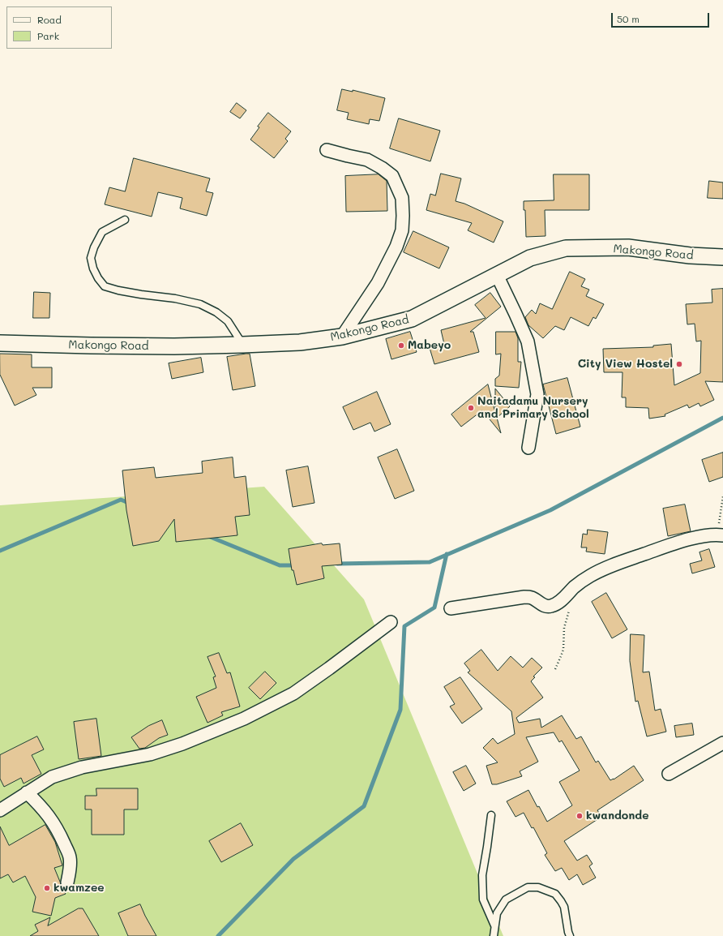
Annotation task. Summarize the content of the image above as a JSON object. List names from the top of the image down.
{
  "streets": {
    "street": ["Makongo Road"]
  },
  "places": [
    "Mabeyo",
    "City View Hostel",
    "Naitadamu Nursery and Primary School",
    "kwandonde",
    "kwamzee"
  ],
  "legend": ["Road", "Park"],
  "scale_bar": "50 m"
}
